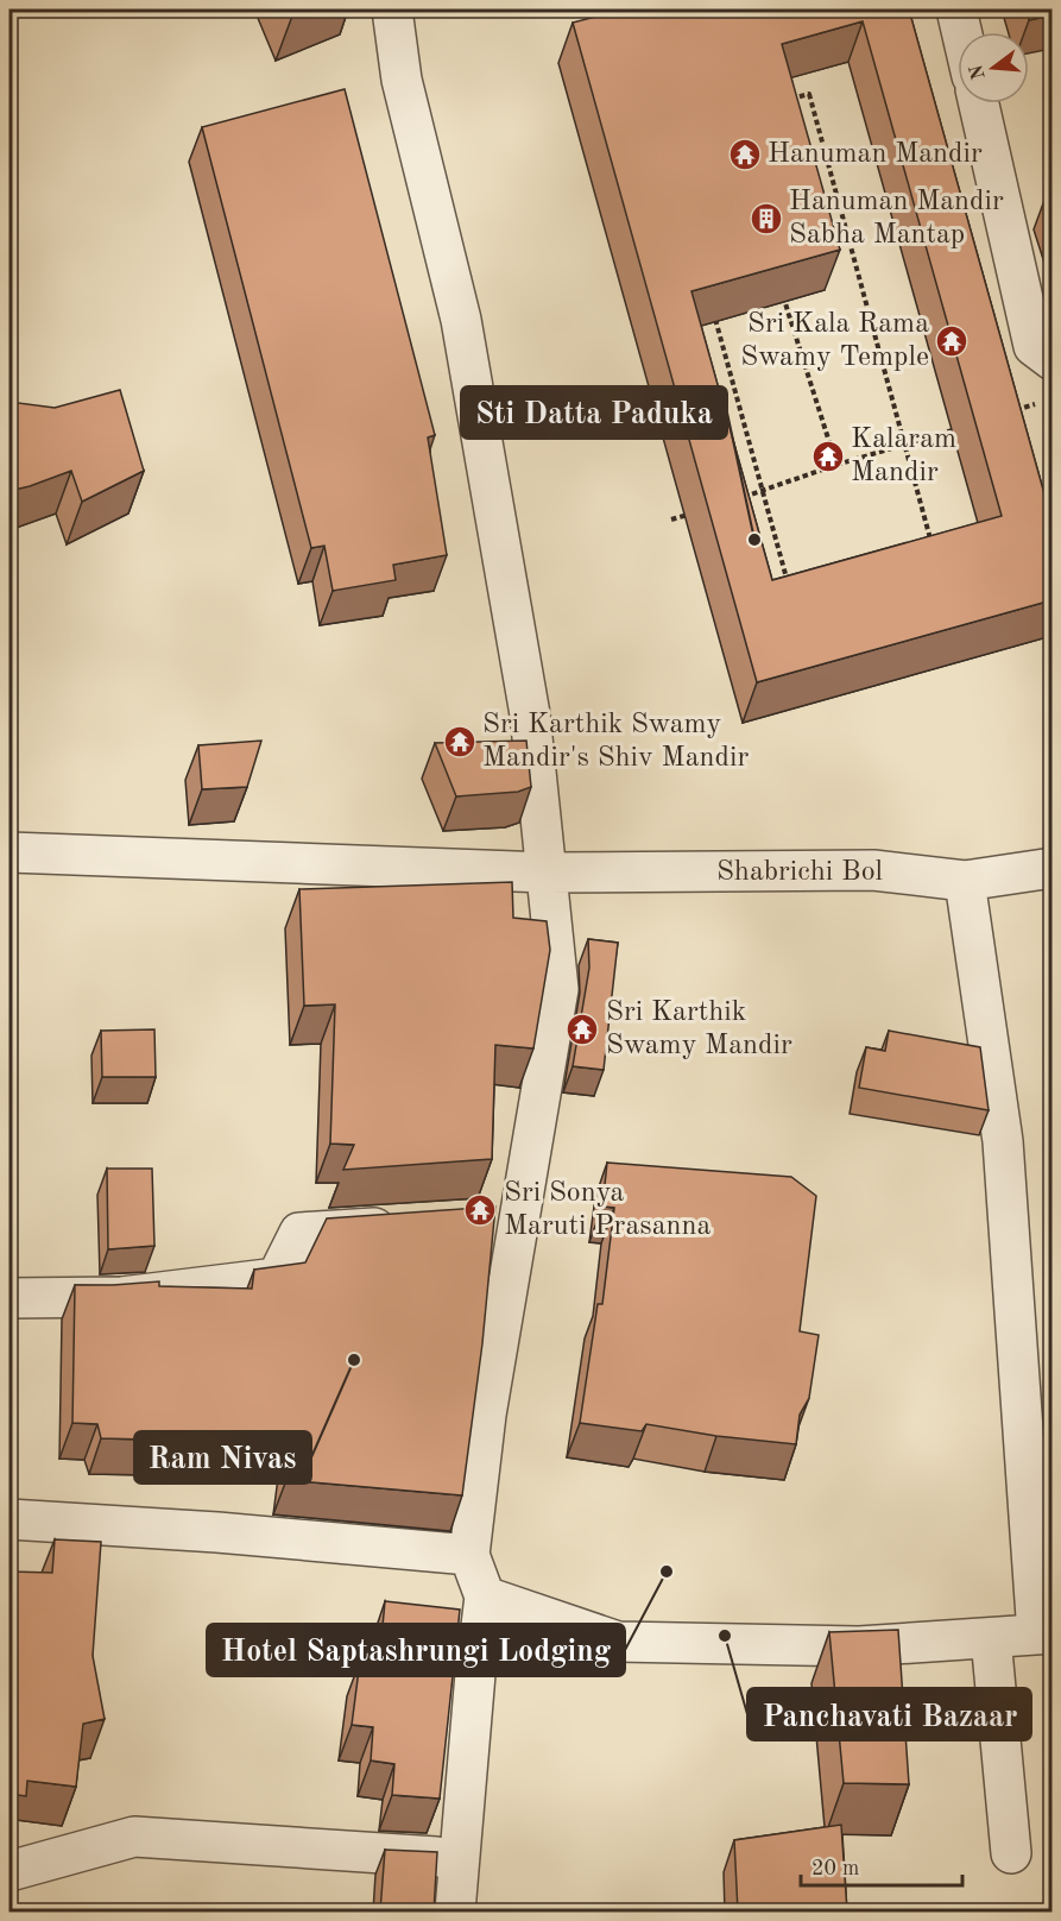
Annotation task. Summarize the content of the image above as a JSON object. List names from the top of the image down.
{
  "streets": {
    "street": ["Shabrichi Bol"]
  },
  "places": {
    "temple": [
      "Hanuman Mandir",
      "Sri Kala Rama Swamy Temple",
      "Kalaram Mandir",
      "Sri Karthik Swamy Mandir's Shiv Mandir",
      "Sri Karthik Swamy Mandir",
      "Sri Sonya Maruti Prasanna"
    ],
    "building": ["Hanuman Mandir Sabha Mantap"],
    "other": [
      "Sti Datta Paduka",
      "Ram Nivas",
      "Hotel Saptashrungi Lodging",
      "Panchavati Bazaar"
    ]
  },
  "scale_bar": "20 m",
  "north": "left"
}
